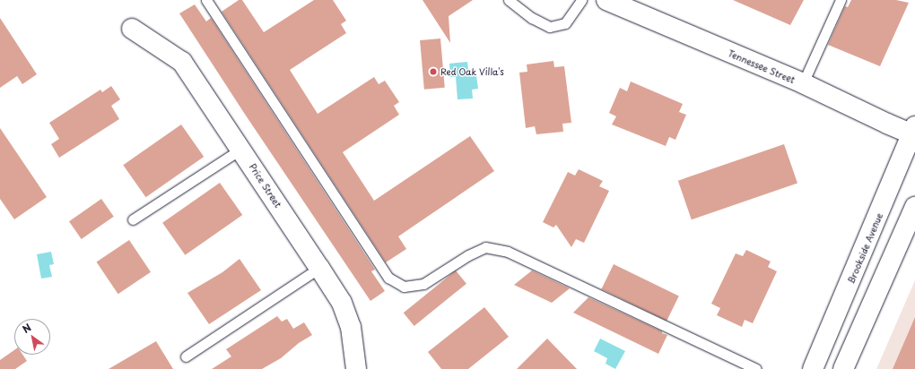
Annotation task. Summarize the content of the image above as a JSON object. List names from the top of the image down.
{
  "streets": {
    "street": ["Tennessee Street", "Price Street", "Brookside Avenue"]
  },
  "crossings": [
    ["Tennessee Street", "Brookside Avenue"]
  ],
  "places": ["Red Oak Villa's"],
  "north": "top left"
}
